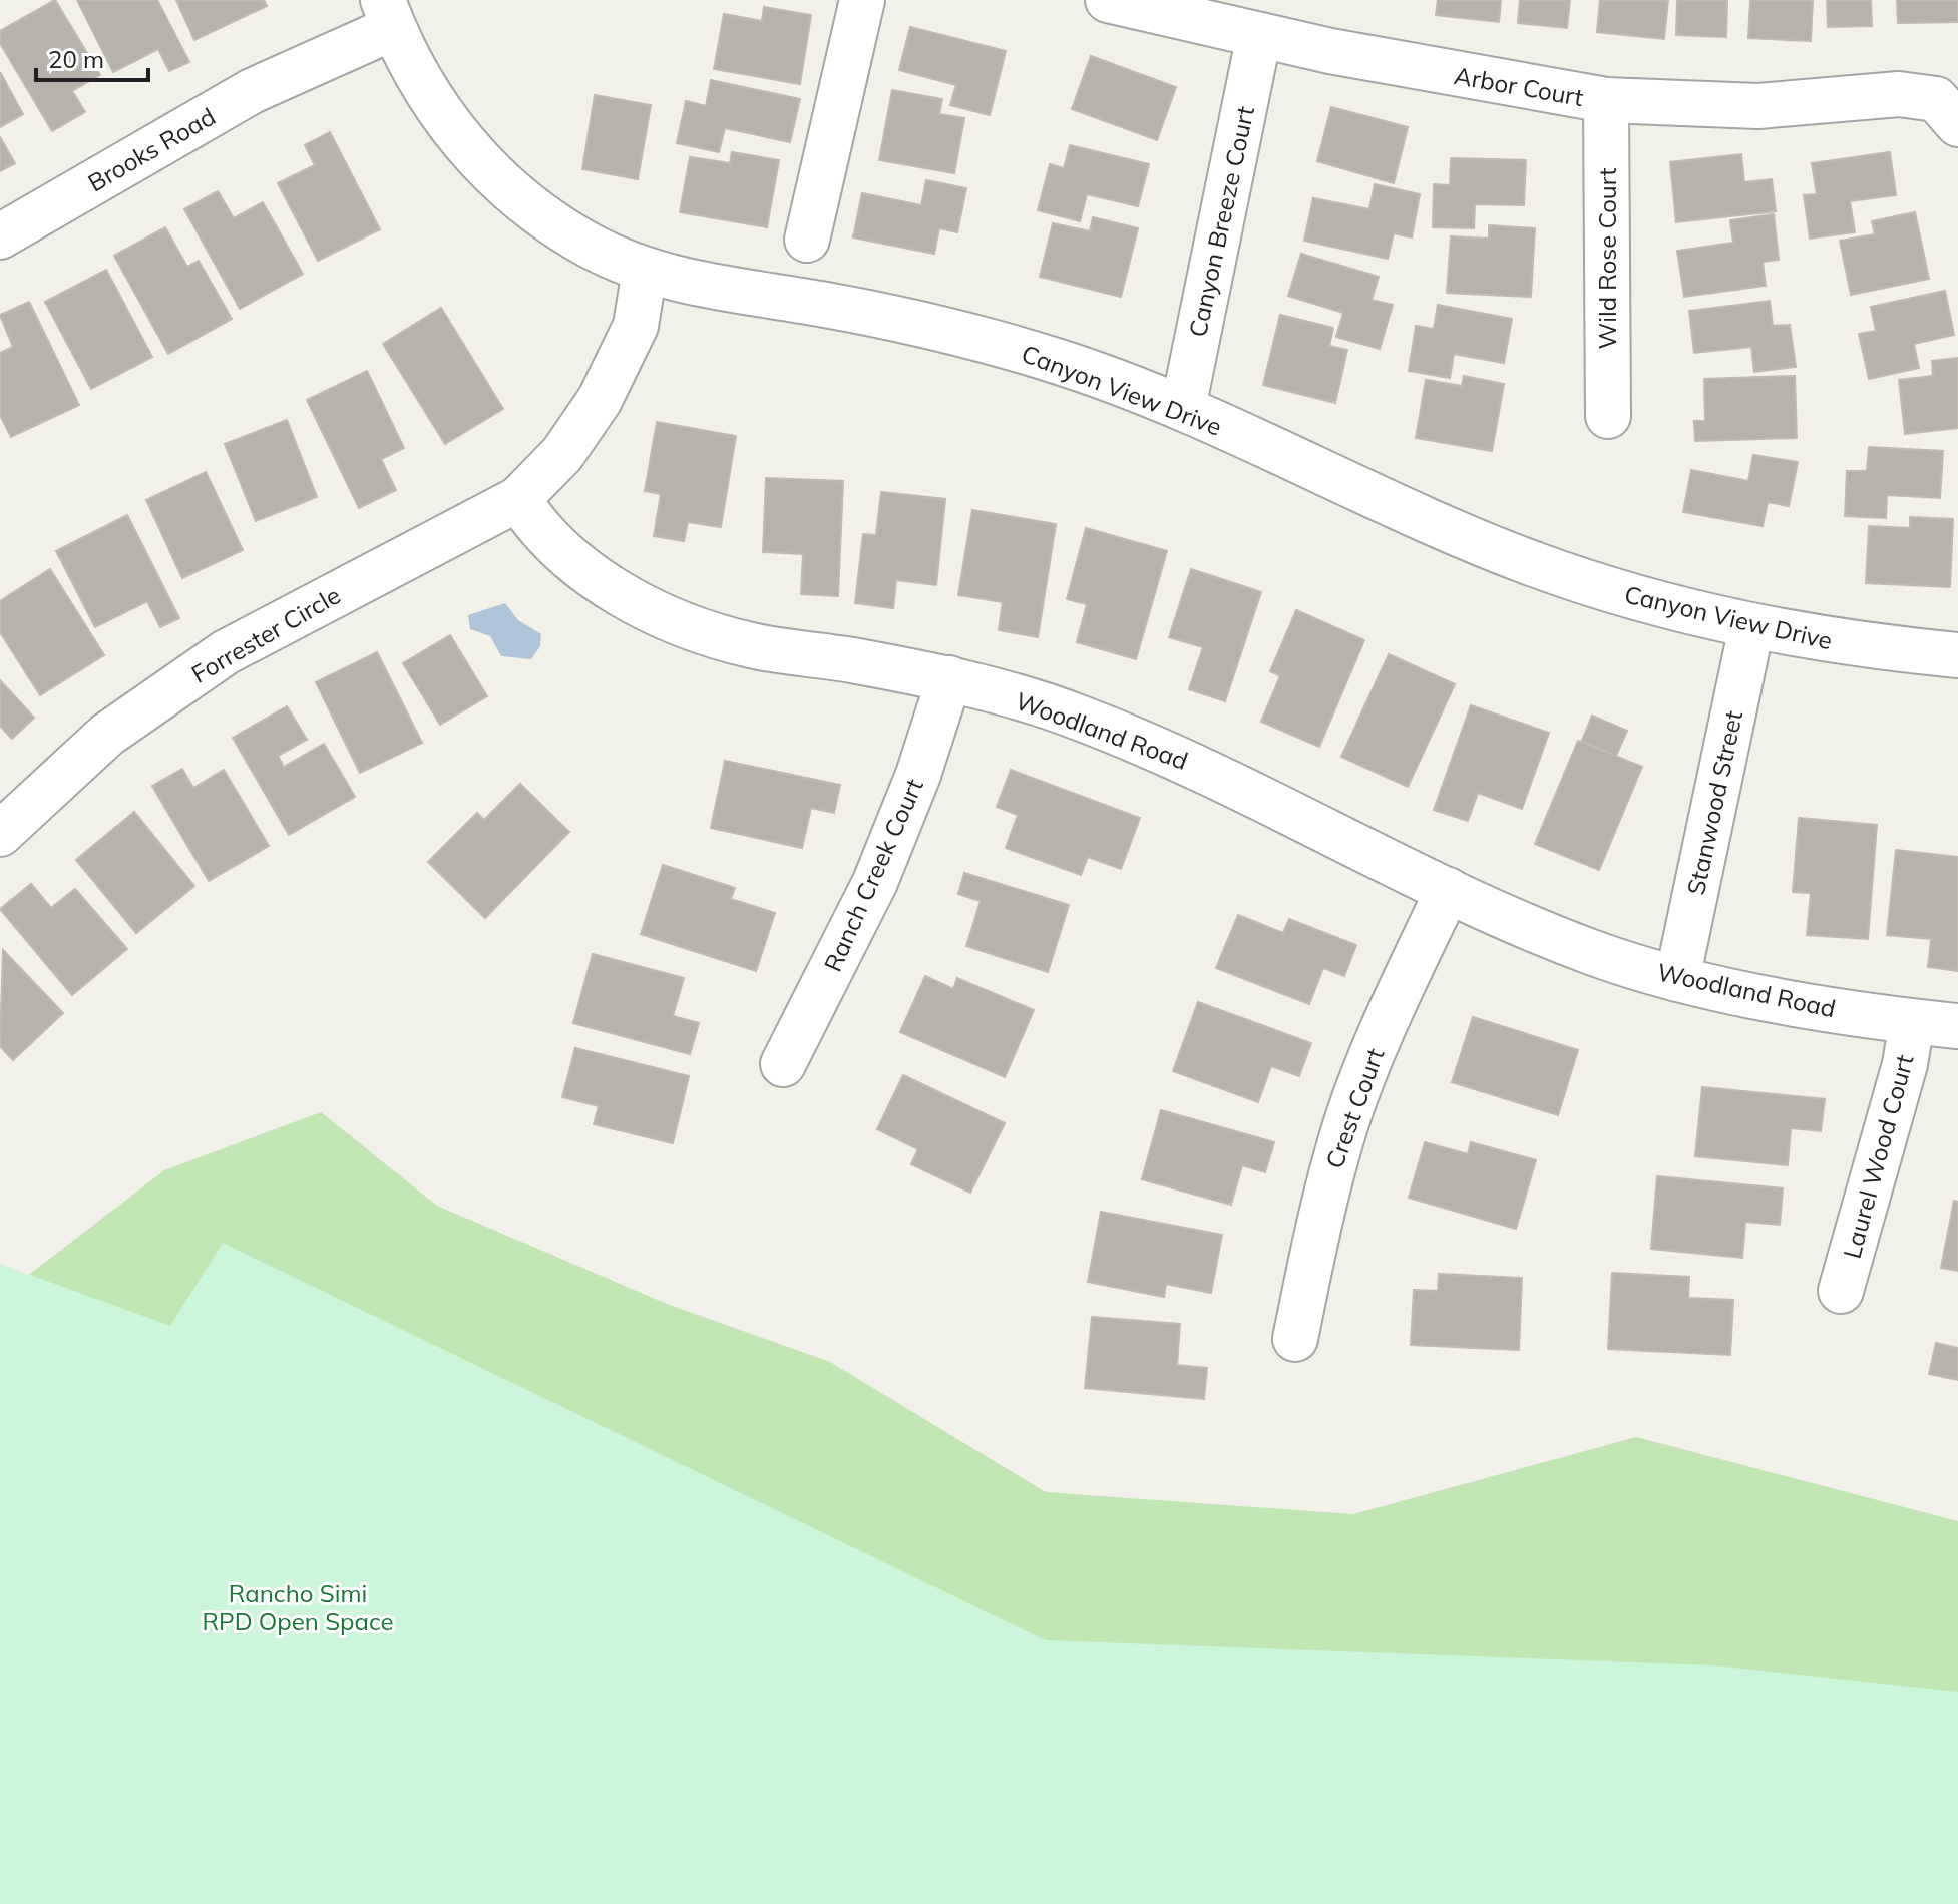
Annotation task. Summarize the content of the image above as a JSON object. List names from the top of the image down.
{
  "streets": {
    "street": [
      "Arbor Court",
      "Brooks Road",
      "Canyon Breeze Court",
      "Wild Rose Court",
      "Canyon View Drive",
      "Forrester Circle",
      "Woodland Road",
      "Stanwood Street",
      "Ranch Creek Court",
      "Crest Court",
      "Laurel Wood Court"
    ]
  },
  "crossings": [
    ["Arbor Court", "Canyon Breeze Court"],
    ["Arbor Court", "Wild Rose Court"],
    ["Brooks Road", "Canyon View Drive"],
    ["Canyon Breeze Court", "Canyon View Drive"],
    ["Canyon View Drive", "Stanwood Street"],
    ["Forrester Circle", "Woodland Road"],
    ["Woodland Road", "Stanwood Street"],
    ["Woodland Road", "Ranch Creek Court"],
    ["Woodland Road", "Crest Court"],
    ["Woodland Road", "Laurel Wood Court"]
  ],
  "parks": ["Rancho Simi RPD Open Space"],
  "scale_bar": "20 m"
}
